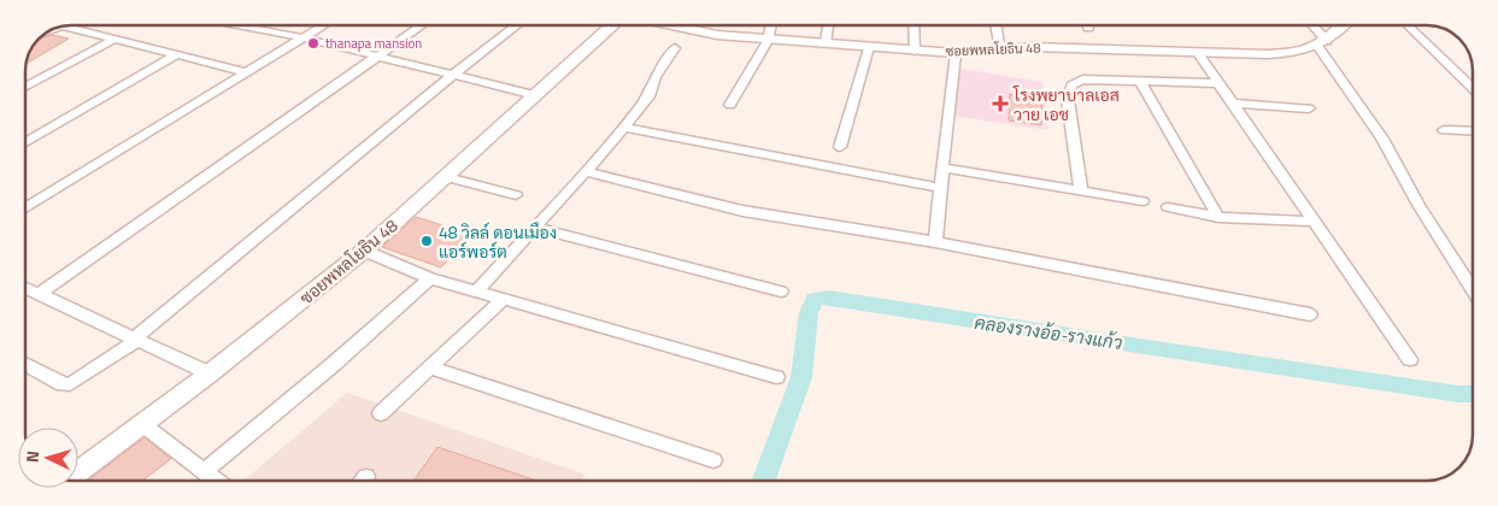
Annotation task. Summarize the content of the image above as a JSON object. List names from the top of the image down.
{
  "streets": {
    "street": ["ซอยพหลโยธิน 48"]
  },
  "water": ["คลองรางอ้อ-รางแก้ว"],
  "places": {
    "other": ["thanapa mansion", "48 วิลล์ ดอนเมือง แอร์พอร์ต"],
    "health": ["โรงพยาบาลเอส วาย เอช"]
  },
  "north": "left"
}
